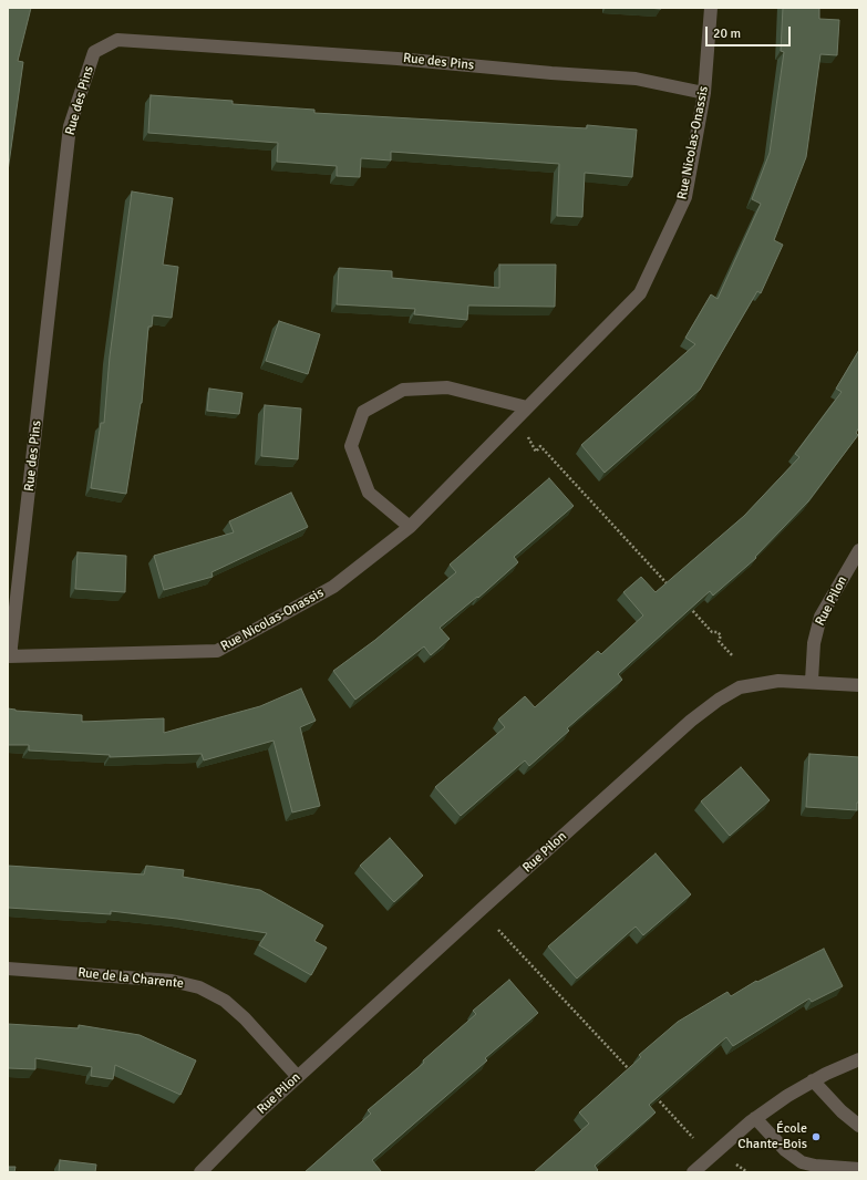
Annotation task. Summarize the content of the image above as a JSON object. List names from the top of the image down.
{
  "streets": {
    "street": [
      "Rue des Pins",
      "Rue Nicolas-Onassis",
      "Rue Pilon",
      "Rue de la Charente"
    ]
  },
  "crossings": [
    ["Rue des Pins", "Rue Nicolas-Onassis"],
    ["Rue Pilon", "Rue de la Charente"]
  ],
  "places": ["École Chante-Bois"],
  "scale_bar": "20 m"
}
